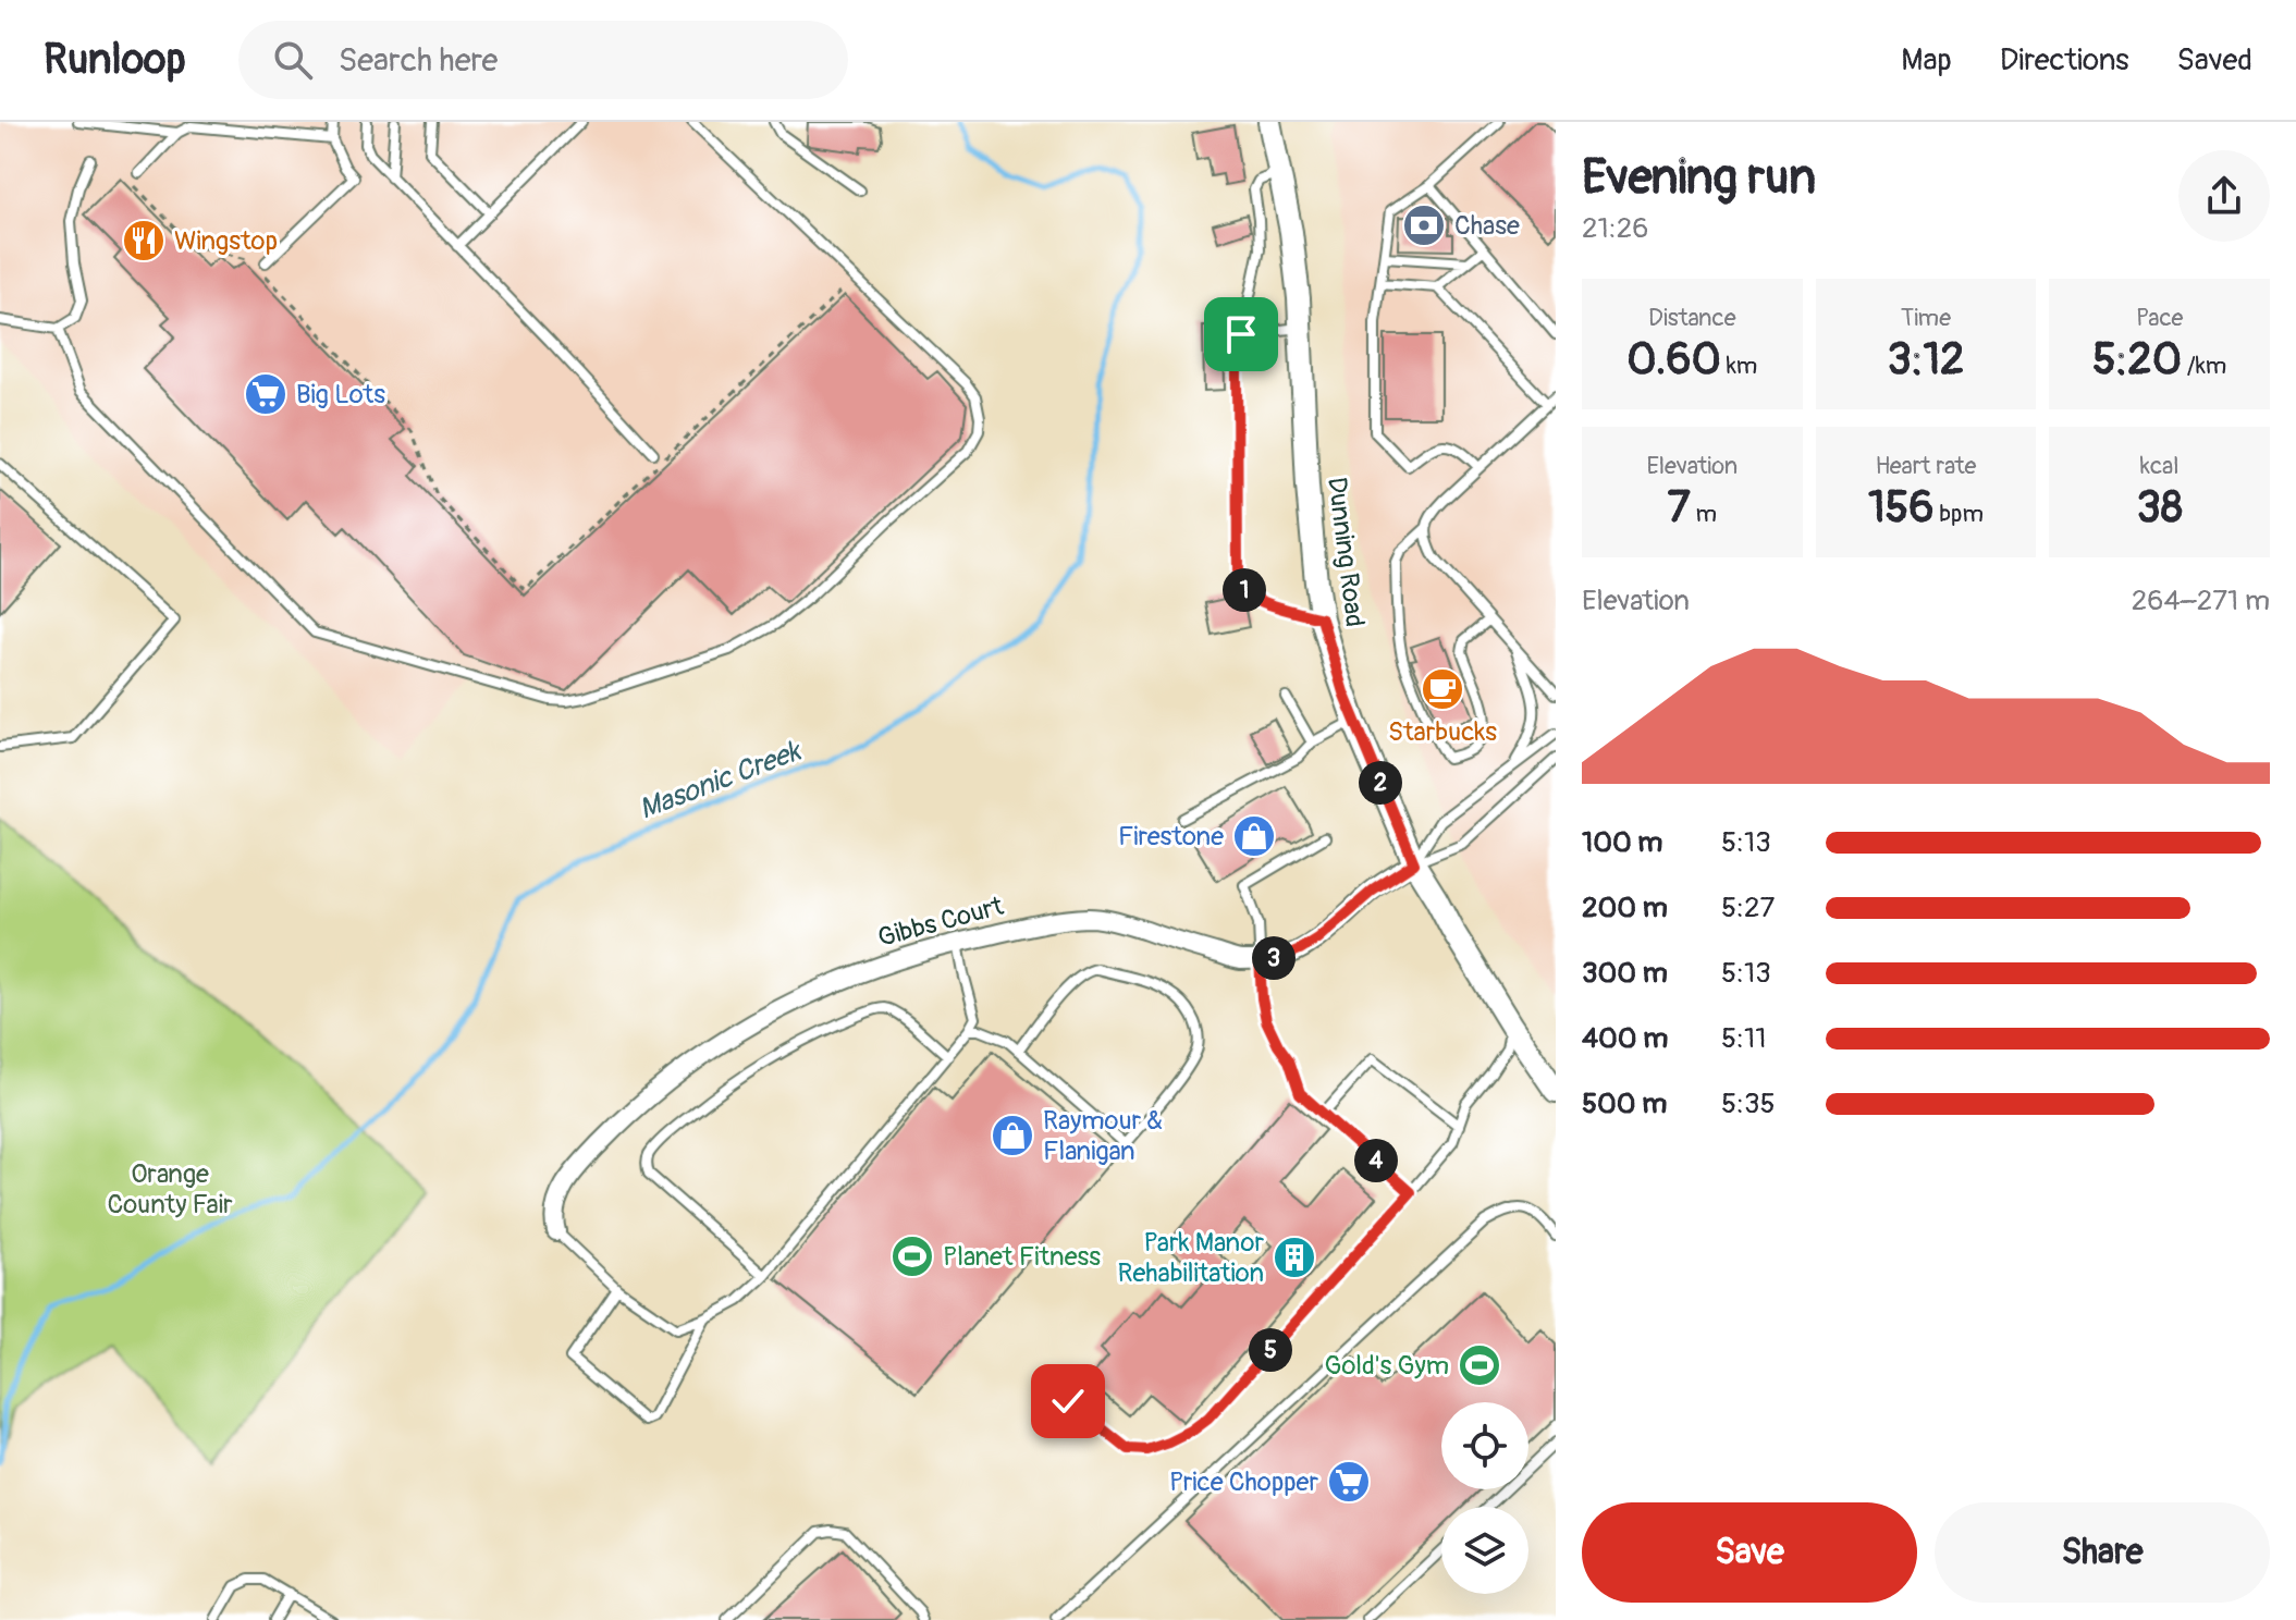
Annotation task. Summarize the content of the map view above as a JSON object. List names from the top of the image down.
{
  "streets": {
    "street": ["Dunning Road", "Gibbs Court"]
  },
  "crossings": [
    ["Dunning Road", "Gibbs Court"]
  ],
  "water": ["Masonic Creek"],
  "parks": ["Orange County Fair"],
  "places": {
    "bank": ["Chase"],
    "restaurant": ["Wingstop"],
    "supermarket": ["Big Lots", "Price Chopper"],
    "cafe": ["Starbucks"],
    "shop": ["Firestone", "Raymour & Flanigan"],
    "sports": ["Planet Fitness", "Gold's Gym"],
    "building": ["Park Manor Rehabilitation"]
  },
  "page": {
    "header": "Runloop",
    "search": "Search here",
    "nav": ["Map", "Directions", "Saved"],
    "heading": ["Evening run", "21:26"],
    "stats": [
      ["Distance", "0.60 km"],
      ["Time", "3:12"],
      ["Pace", "5:20 /km"],
      ["Elevation", "7 m"],
      ["Heart rate", "156 bpm"],
      ["kcal", "38"]
    ],
    "chart": ["Elevation", "264–271 m"],
    "pins": [
      "1",
      "2",
      "3",
      "4",
      "5"
    ],
    "list": [
      {
        "name": "100 m",
        "note": "5:13"
      },
      {
        "name": "200 m",
        "note": "5:27"
      },
      {
        "name": "300 m",
        "note": "5:13"
      },
      {
        "name": "400 m",
        "note": "5:11"
      },
      {
        "name": "500 m",
        "note": "5:35"
      }
    ],
    "buttons": ["Save", "Share"]
  }
}
